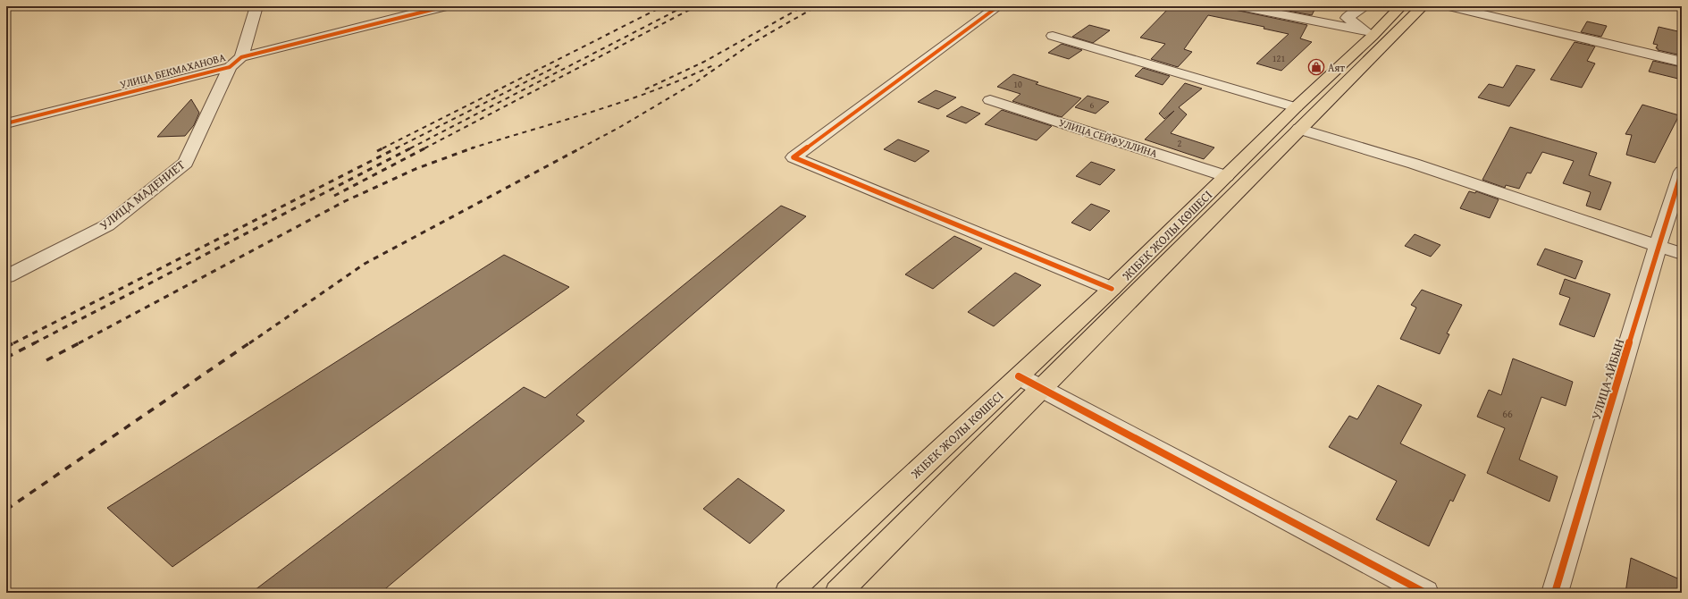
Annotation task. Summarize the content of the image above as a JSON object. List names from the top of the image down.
{
  "streets": {
    "main road": ["ЖІБЕК ЖОЛЫ КӨШЕСІ"],
    "street": [
      "УЛИЦА БЕКМАХАНОВА",
      "УЛИЦА СЕЙФУЛЛИНА",
      "УЛИЦА МАДЕНИЕТ",
      "УЛИЦА АЙБЫН"
    ]
  },
  "crossings": [
    ["УЛИЦА БЕКМАХАНОВА", "УЛИЦА МАДЕНИЕТ"],
    ["УЛИЦА СЕЙФУЛЛИНА", "ЖІБЕК ЖОЛЫ КӨШЕСІ"]
  ],
  "places": {
    "shop": ["Аят"]
  },
  "house_numbers": [
    "121",
    "10",
    "6",
    "2",
    "66"
  ]
}
